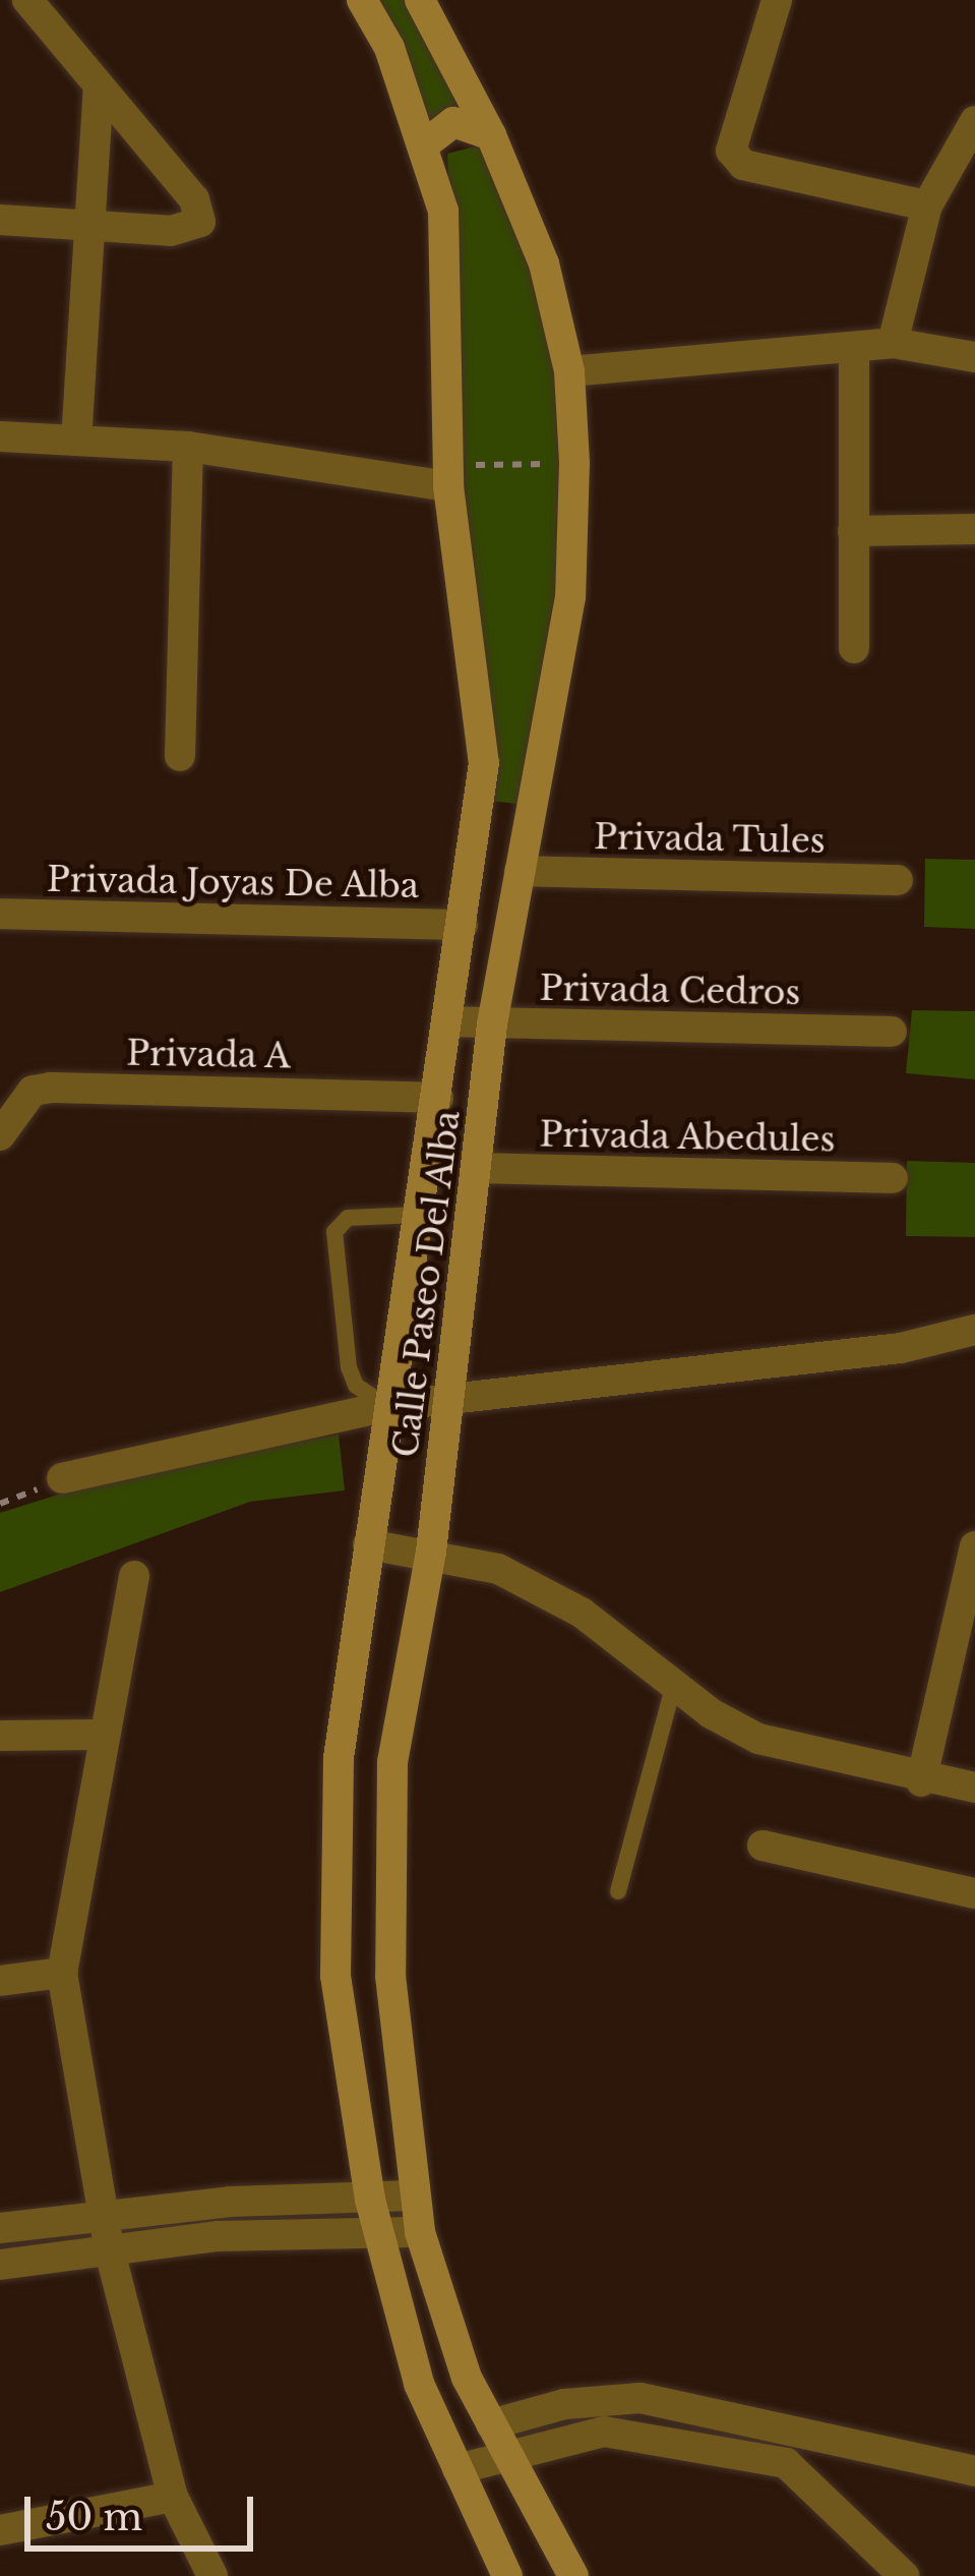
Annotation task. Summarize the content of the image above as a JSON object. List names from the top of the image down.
{
  "streets": {
    "street": [
      "Privada Tules",
      "Privada Joyas De Alba",
      "Privada Cedros",
      "Privada A",
      "Privada Abedules",
      "Calle Paseo Del Alba"
    ]
  },
  "crossings": [
    ["Privada Tules", "Calle Paseo Del Alba"],
    ["Privada Joyas De Alba", "Calle Paseo Del Alba"],
    ["Privada Cedros", "Calle Paseo Del Alba"],
    ["Privada A", "Calle Paseo Del Alba"],
    ["Privada Abedules", "Calle Paseo Del Alba"]
  ],
  "scale_bar": "50 m"
}
